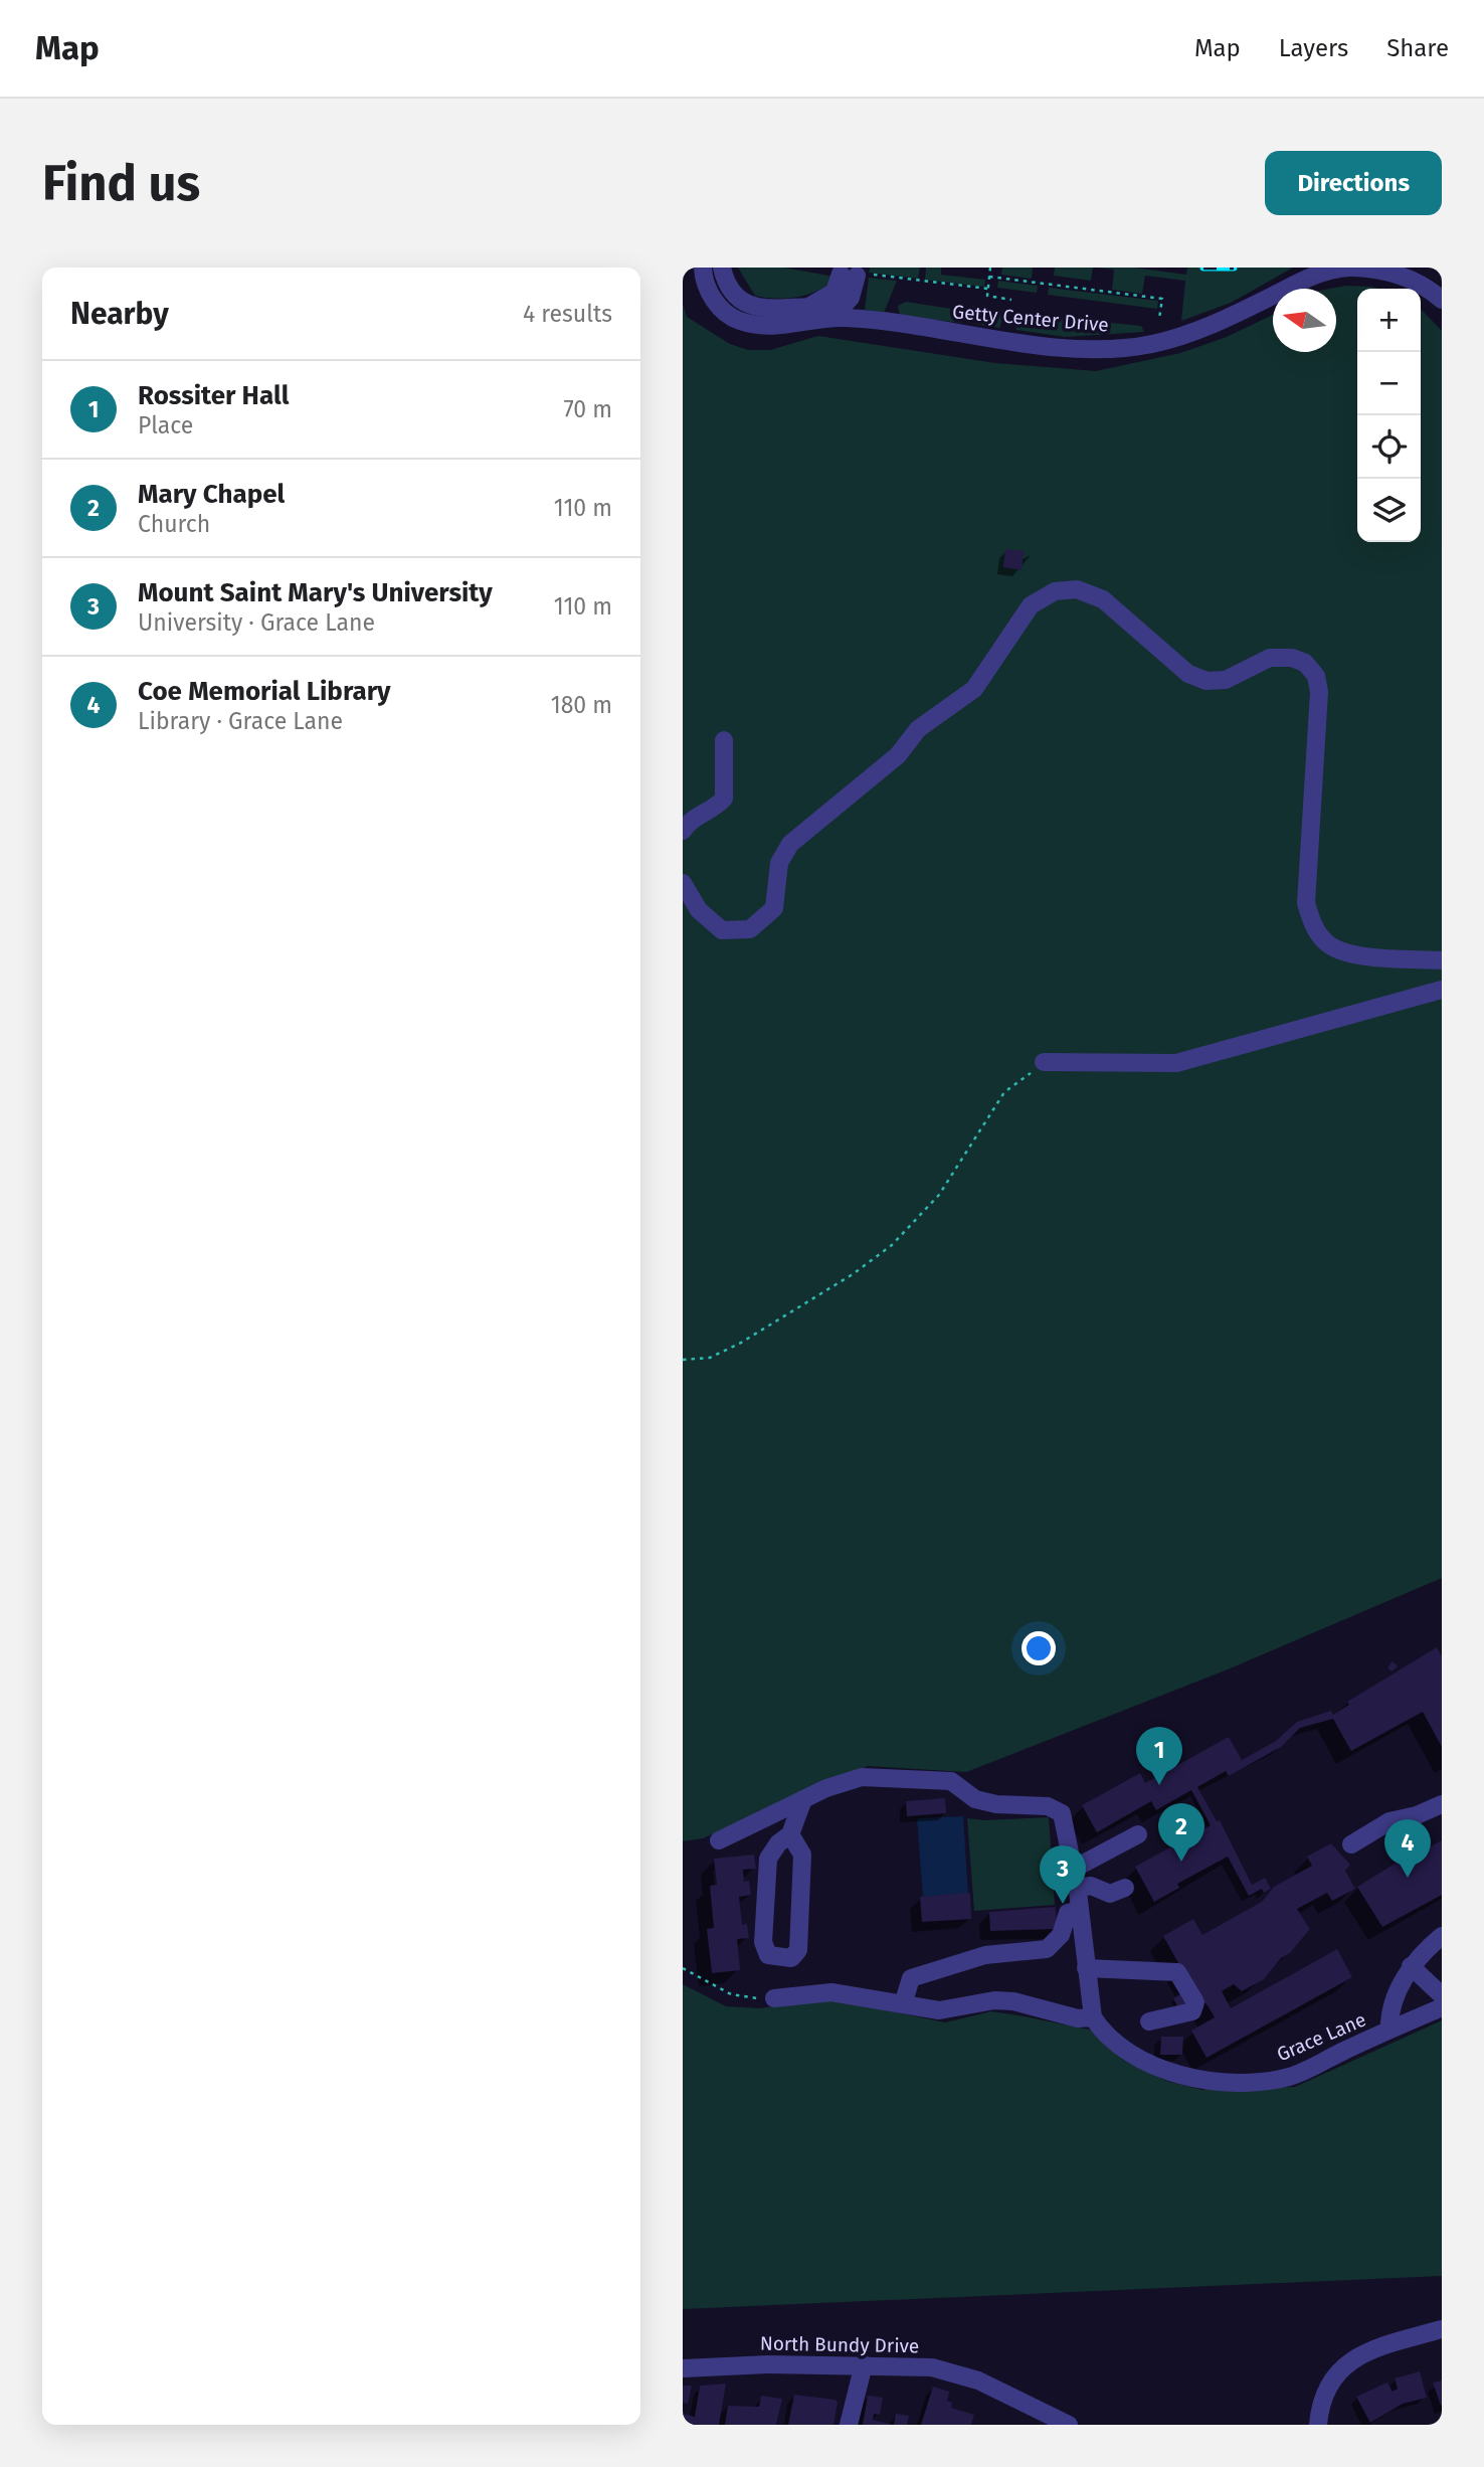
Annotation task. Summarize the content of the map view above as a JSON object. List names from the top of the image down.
{
  "streets": {
    "street": ["Getty Center Drive", "Grace Lane", "North Bundy Drive"]
  },
  "north": "left",
  "page": {
    "header": "Map",
    "nav": ["Map", "Layers", "Share"],
    "buttons": "Directions",
    "title": "Find us",
    "heading": ["Nearby", "4 results"],
    "map_buttons": ["+", "−"],
    "list": [
      {
        "mark": "1",
        "name": "Rossiter Hall",
        "note": "Place",
        "value": "70 m"
      },
      {
        "mark": "2",
        "name": "Mary Chapel",
        "note": "Church",
        "value": "110 m"
      },
      {
        "mark": "3",
        "name": "Mount Saint Mary's University",
        "note": "University · Grace Lane",
        "value": "110 m"
      },
      {
        "mark": "4",
        "name": "Coe Memorial Library",
        "note": "Library · Grace Lane",
        "value": "180 m"
      }
    ],
    "pins": [
      "1",
      "2",
      "4",
      "3"
    ]
  }
}
